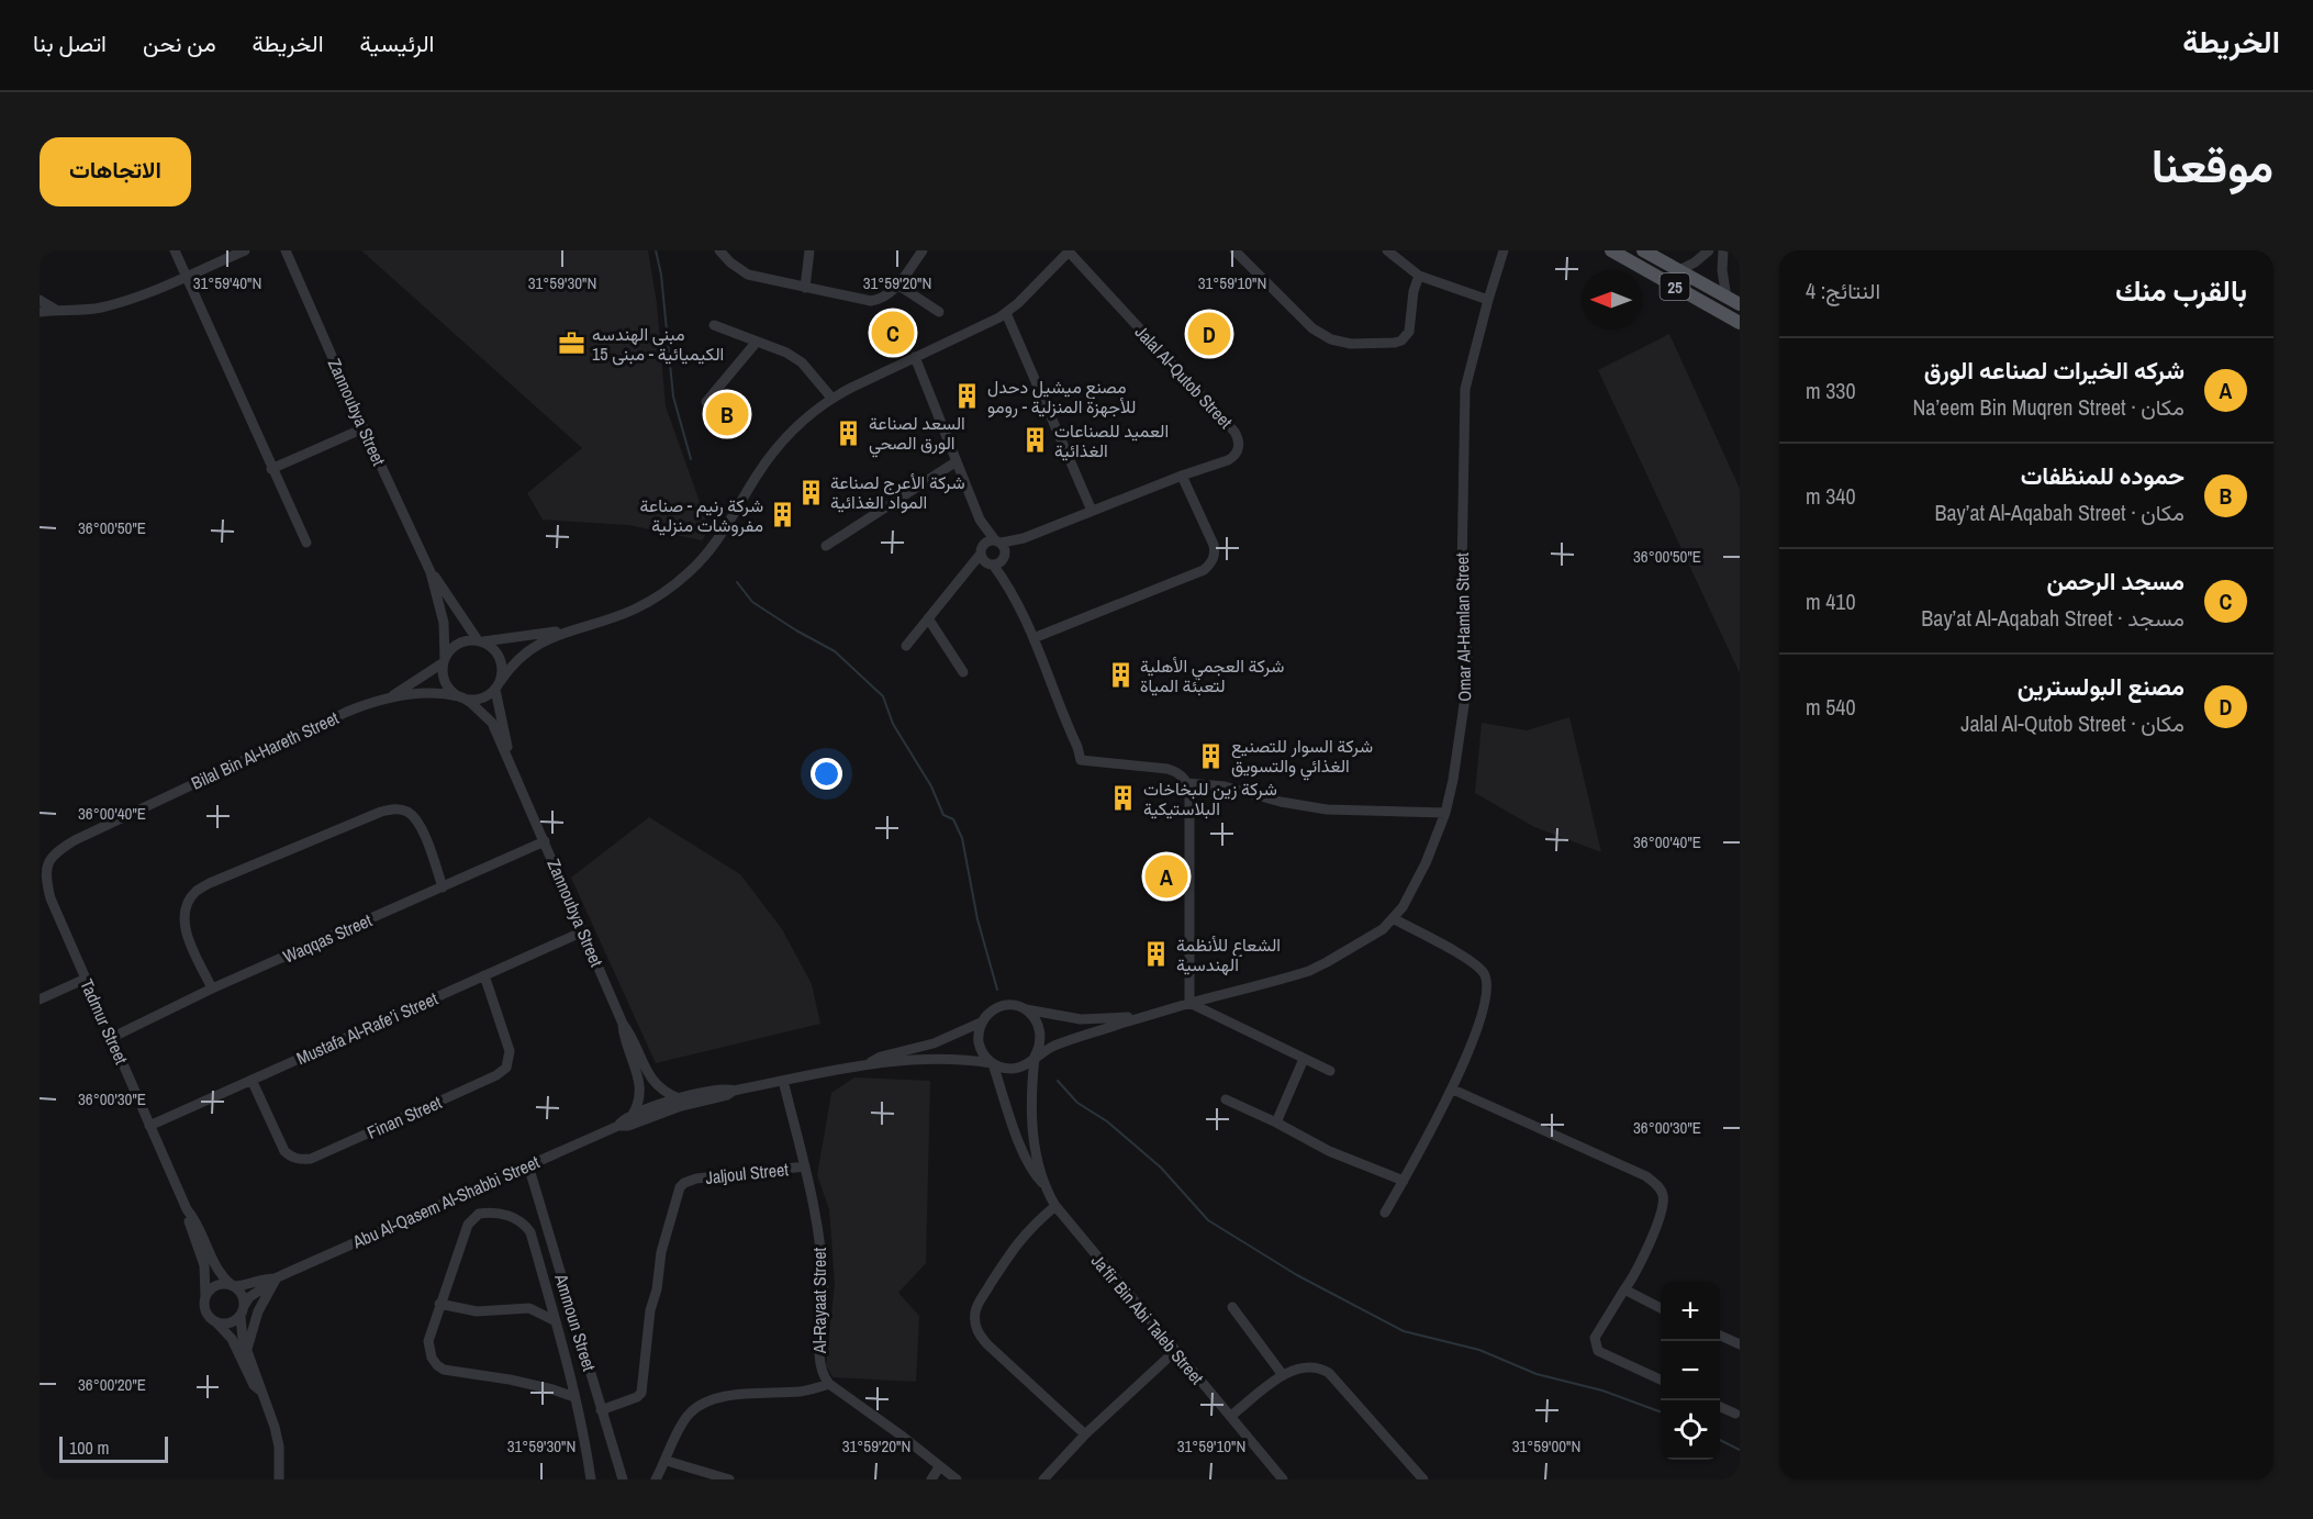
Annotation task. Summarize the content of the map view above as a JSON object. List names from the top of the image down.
{
  "streets": {
    "main road": ["25"],
    "street": [
      "Jalal Al-Qutob Street",
      "Zannoubya Street",
      "Omar Al-Hamlan Street",
      "Bilal Bin Al-Hareth Street",
      "Waqqas Street",
      "Tadmur Street",
      "Mustafa Al-Rafe’i Street",
      "Finan Street",
      "Jaljoul Street",
      "Abu Al-Qasem Al-Shabbi Street",
      "Al-Rayaat Street",
      "Ja’fir Bin Abi Taleb Street",
      "Ammoun Street"
    ]
  },
  "crossings": [
    ["Zannoubya Street", "Bilal Bin Al-Hareth Street"],
    ["Zannoubya Street", "Waqqas Street"],
    ["Zannoubya Street", "Mustafa Al-Rafe’i Street"],
    ["Zannoubya Street", "Abu Al-Qasem Al-Shabbi Street"],
    ["Omar Al-Hamlan Street", "Abu Al-Qasem Al-Shabbi Street"],
    ["Omar Al-Hamlan Street", "Ja’fir Bin Abi Taleb Street"],
    ["Bilal Bin Al-Hareth Street", "Tadmur Street"],
    ["Waqqas Street", "Tadmur Street"],
    ["Tadmur Street", "Mustafa Al-Rafe’i Street"],
    ["Tadmur Street", "Abu Al-Qasem Al-Shabbi Street"],
    ["Mustafa Al-Rafe’i Street", "Finan Street"],
    ["Jaljoul Street", "Al-Rayaat Street"],
    ["Jaljoul Street", "Ammoun Street"],
    ["Abu Al-Qasem Al-Shabbi Street", "Al-Rayaat Street"],
    ["Abu Al-Qasem Al-Shabbi Street", "Ja’fir Bin Abi Taleb Street"],
    ["Abu Al-Qasem Al-Shabbi Street", "Ammoun Street"]
  ],
  "places": {
    "office": ["مبنى الهندسه الكيميائية - مبنى 15"],
    "building": [
      "مصنع ميشيل دحدل للأجهزة المنزلية - رومو",
      "السعد لصناعة الورق الصحي",
      "العميد للصناعات الغذائية",
      "شركة الأعرج لصناعة المواد الغذائية",
      "شركة رنيم - صناعة مفروشات منزلية",
      "شركة العجمي الأهلية لتعبئة المياة",
      "شركة السوار للتصنيع الغذائي والتسويق",
      "شركة زين للبخاخات البلاستيكية",
      "الشعاع للأنظمة الهندسية"
    ]
  },
  "scale_bar": "100 m",
  "north": "left",
  "page": {
    "header": "الخريطة",
    "nav": [
      "الرئيسية",
      "الخريطة",
      "من نحن",
      "اتصل بنا"
    ],
    "title": "موقعنا",
    "buttons": "الاتجاهات",
    "heading": ["بالقرب منك", "النتائج: 4"],
    "pins": [
      "C",
      "D",
      "B",
      "A"
    ],
    "list": [
      {
        "mark": "A",
        "name": "شركه الخيرات لصناعه الورق",
        "note": "مكان · Na’eem Bin Muqren Street",
        "value": "330 m"
      },
      {
        "mark": "B",
        "name": "حموده للمنظفات",
        "note": "مكان · Bay’at Al-Aqabah Street",
        "value": "340 m"
      },
      {
        "mark": "C",
        "name": "مسجد الرحمن",
        "note": "مسجد · Bay’at Al-Aqabah Street",
        "value": "410 m"
      },
      {
        "mark": "D",
        "name": "مصنع البولسترين",
        "note": "مكان · Jalal Al-Qutob Street",
        "value": "540 m"
      }
    ],
    "map_buttons": ["+", "−"],
    "scale": "100 m"
  },
  "coordinates": [
    "31°59'40\"N",
    "31°59'30\"N",
    "31°59'20\"N",
    "31°59'10\"N",
    "36°00'50\"E",
    "36°00'40\"E",
    "36°00'30\"E",
    "36°00'20\"E",
    "31°59'00\"N"
  ]
}
